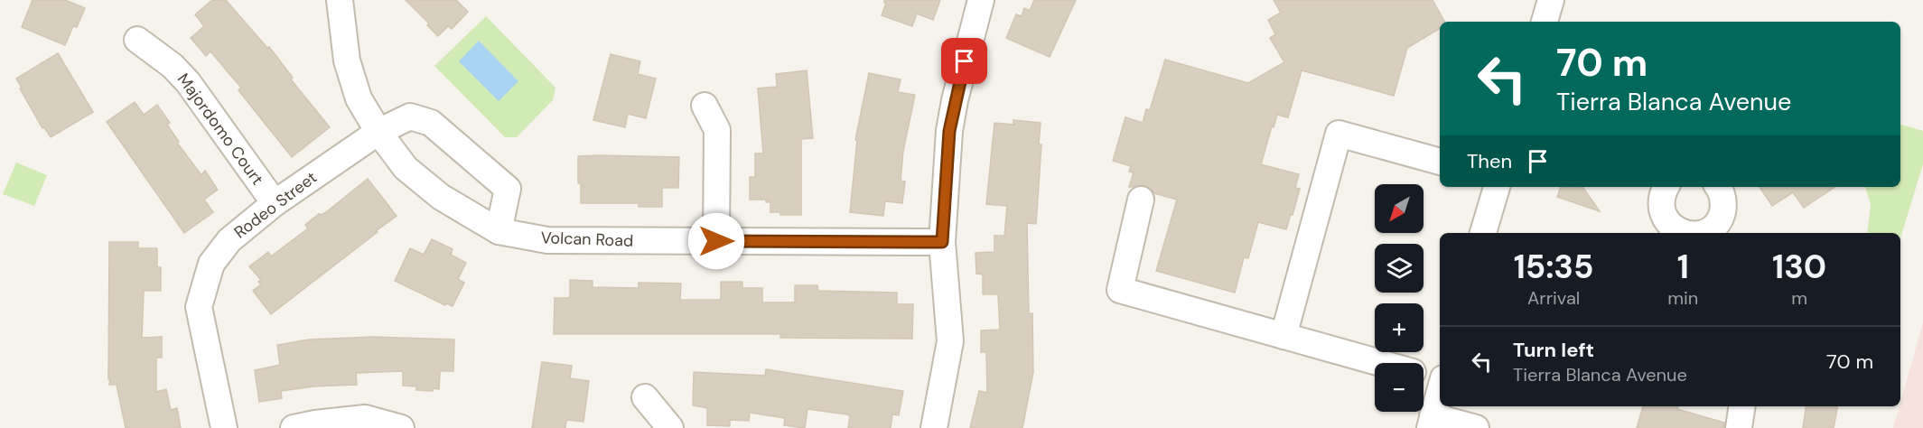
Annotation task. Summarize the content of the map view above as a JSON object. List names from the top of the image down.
{
  "streets": {
    "street": ["Majordomo Court", "Rodeo Street", "Volcan Road"]
  },
  "crossings": [
    ["Majordomo Court", "Rodeo Street"],
    ["Rodeo Street", "Volcan Road"]
  ],
  "north": "bottom left",
  "page": {
    "turn": ["70 m", "Tierra Blanca Avenue"],
    "then": "Then",
    "map_buttons": ["+", "−"],
    "eta": [
      "15:35",
      "Arrival",
      "1",
      "min",
      "130",
      "m"
    ],
    "list": [
      {
        "name": "Turn left",
        "note": "Tierra Blanca Avenue",
        "value": "70 m"
      }
    ]
  }
}
